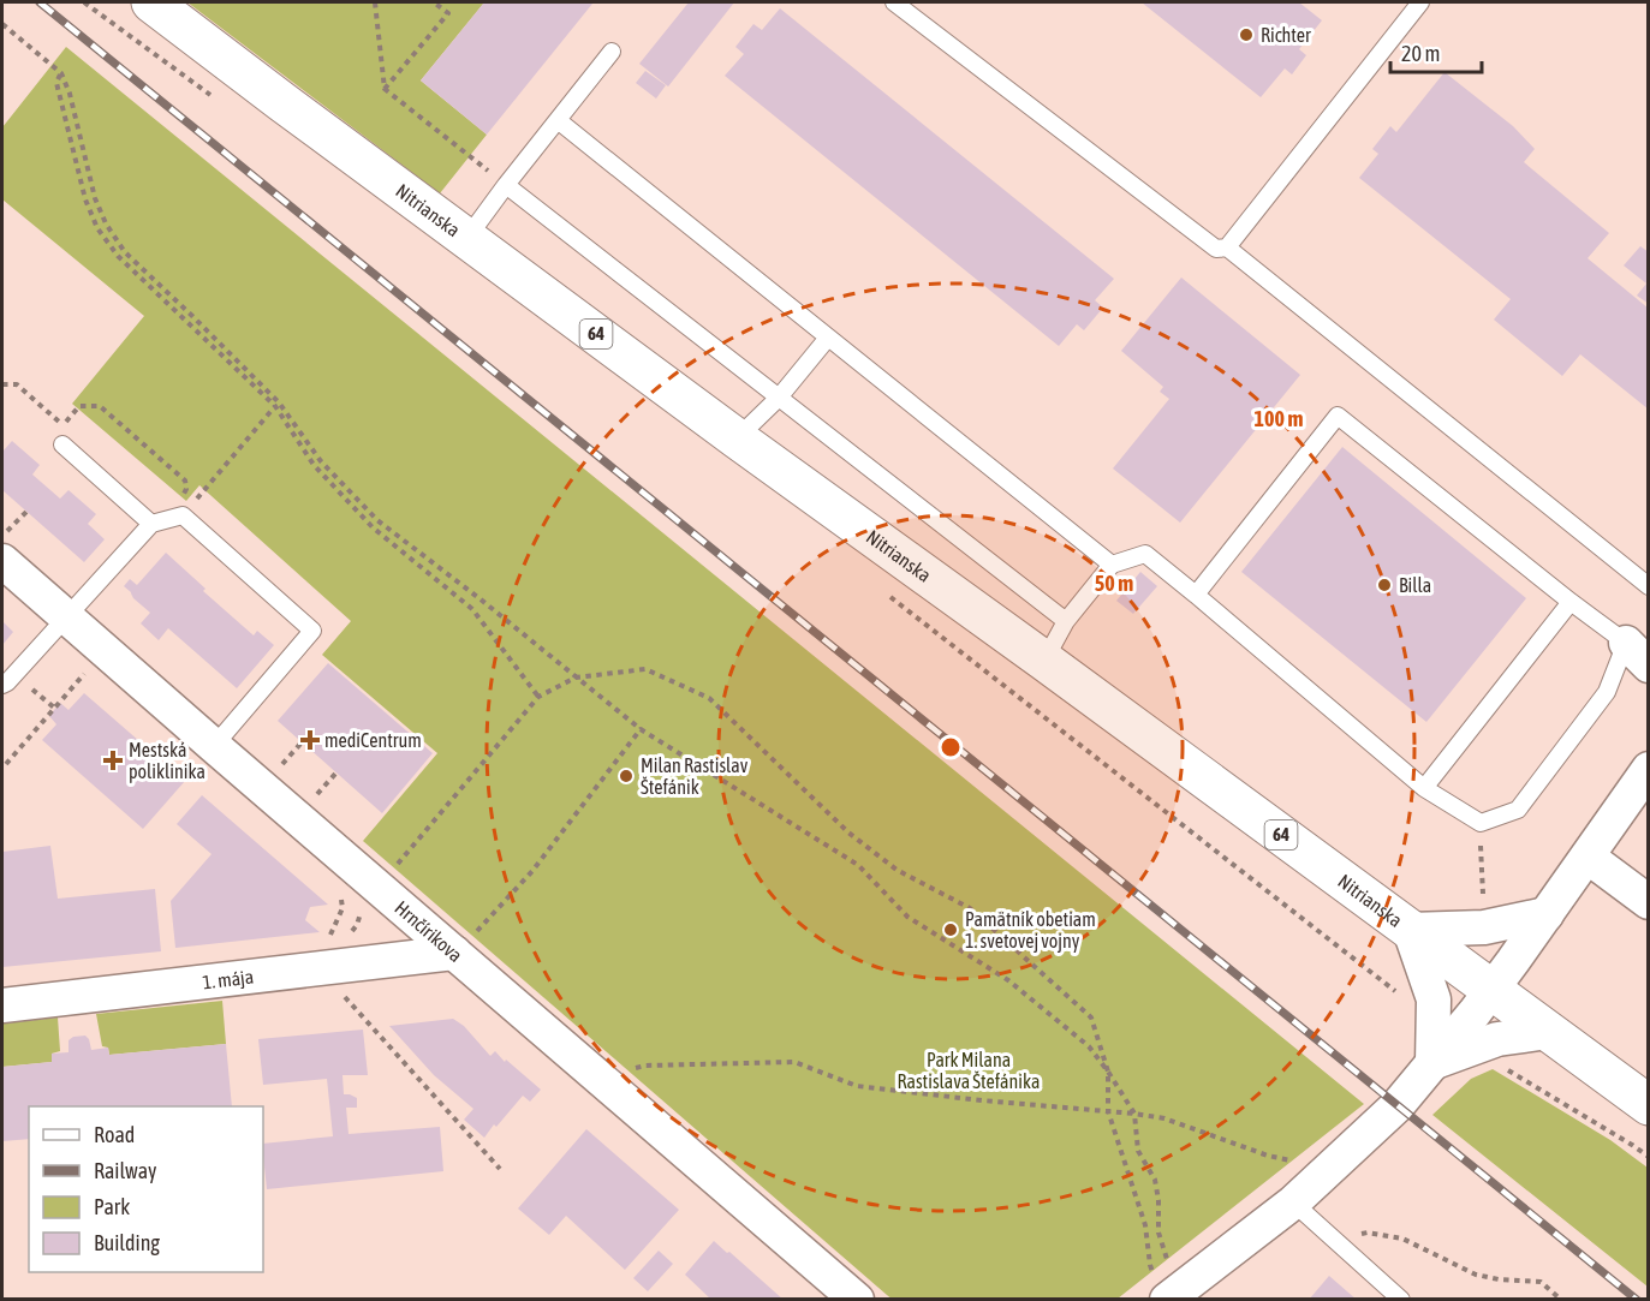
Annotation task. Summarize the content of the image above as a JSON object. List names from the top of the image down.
{
  "streets": {
    "main road": ["Nitrianska", "64"],
    "street": ["Hrnčírikova", "1. mája"]
  },
  "crossings": [
    ["Hrnčírikova", "1. mája"]
  ],
  "parks": ["Park Milana Rastislava Štefánika"],
  "places": {
    "other": [
      "Richter",
      "Billa",
      "Milan Rastislav Štefánik",
      "Pamätník obetiam 1. svetovej vojny"
    ],
    "health": ["mediCentrum", "Mestská poliklinika"]
  },
  "legend": [
    "Road",
    "Railway",
    "Park",
    "Building"
  ],
  "scale_bar": "20 m",
  "rings": ["100 m", "50 m"]
}
